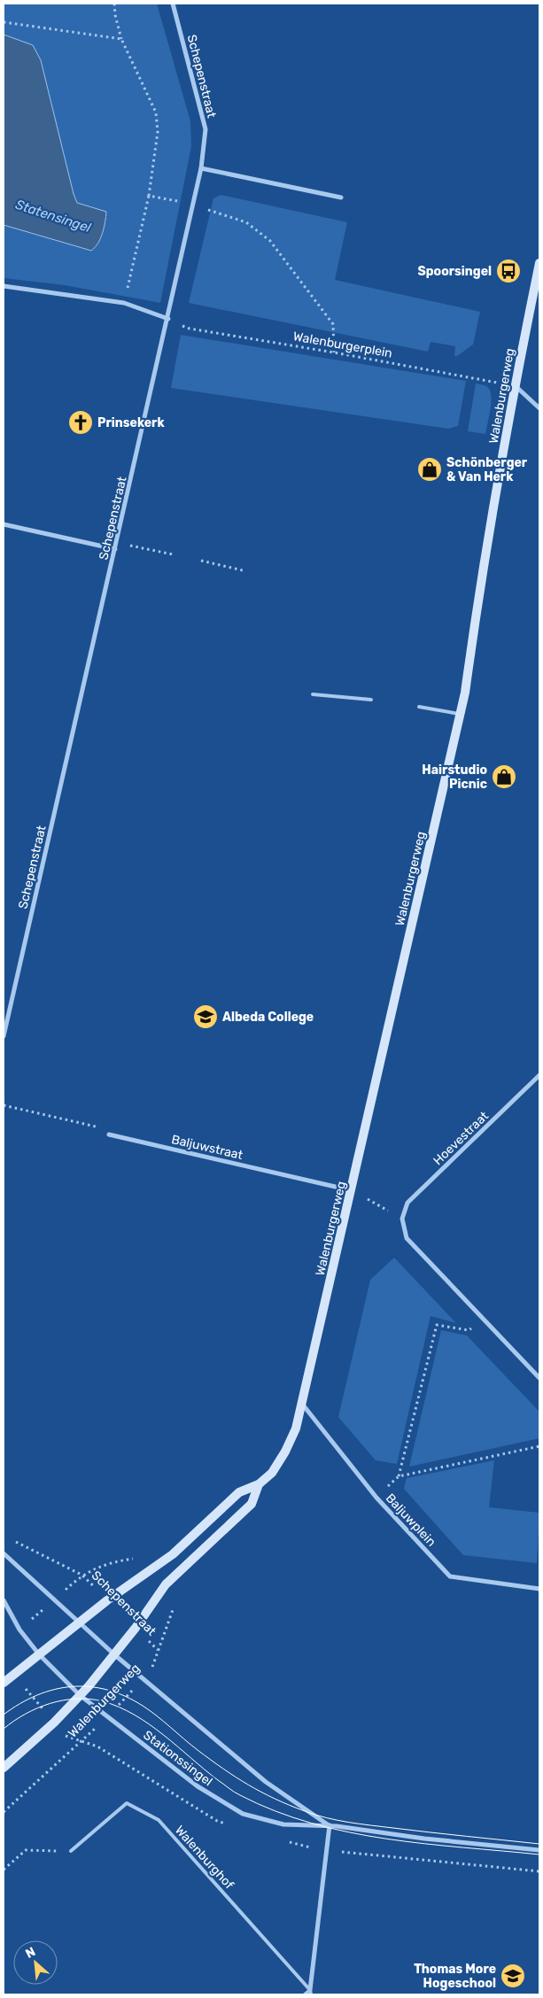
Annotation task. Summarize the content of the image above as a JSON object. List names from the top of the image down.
{
  "streets": {
    "street": [
      "Schepenstraat",
      "Walenburgerweg",
      "Hoevestraat",
      "Baljuwstraat",
      "Baljuwplein",
      "Stationssingel"
    ],
    "lane": ["Walenburghof"],
    "path": ["Walenburgerplein"]
  },
  "crossings": [
    ["Schepenstraat", "Walenburgerplein"],
    ["Schepenstraat", "Walenburgerweg"],
    ["Walenburgerplein", "Walenburgerweg"],
    ["Walenburgerweg", "Baljuwstraat"],
    ["Walenburgerweg", "Baljuwplein"],
    ["Walenburgerweg", "Stationssingel"]
  ],
  "water": ["Statensingel"],
  "places": {
    "bus stop": ["Spoorsingel"],
    "church": ["Prinsekerk"],
    "shop": ["Schönberger & Van Herk", "Hairstudio Picnic"],
    "school or university": ["Albeda College", "Thomas More Hogeschool"]
  },
  "north": "top left"
}
